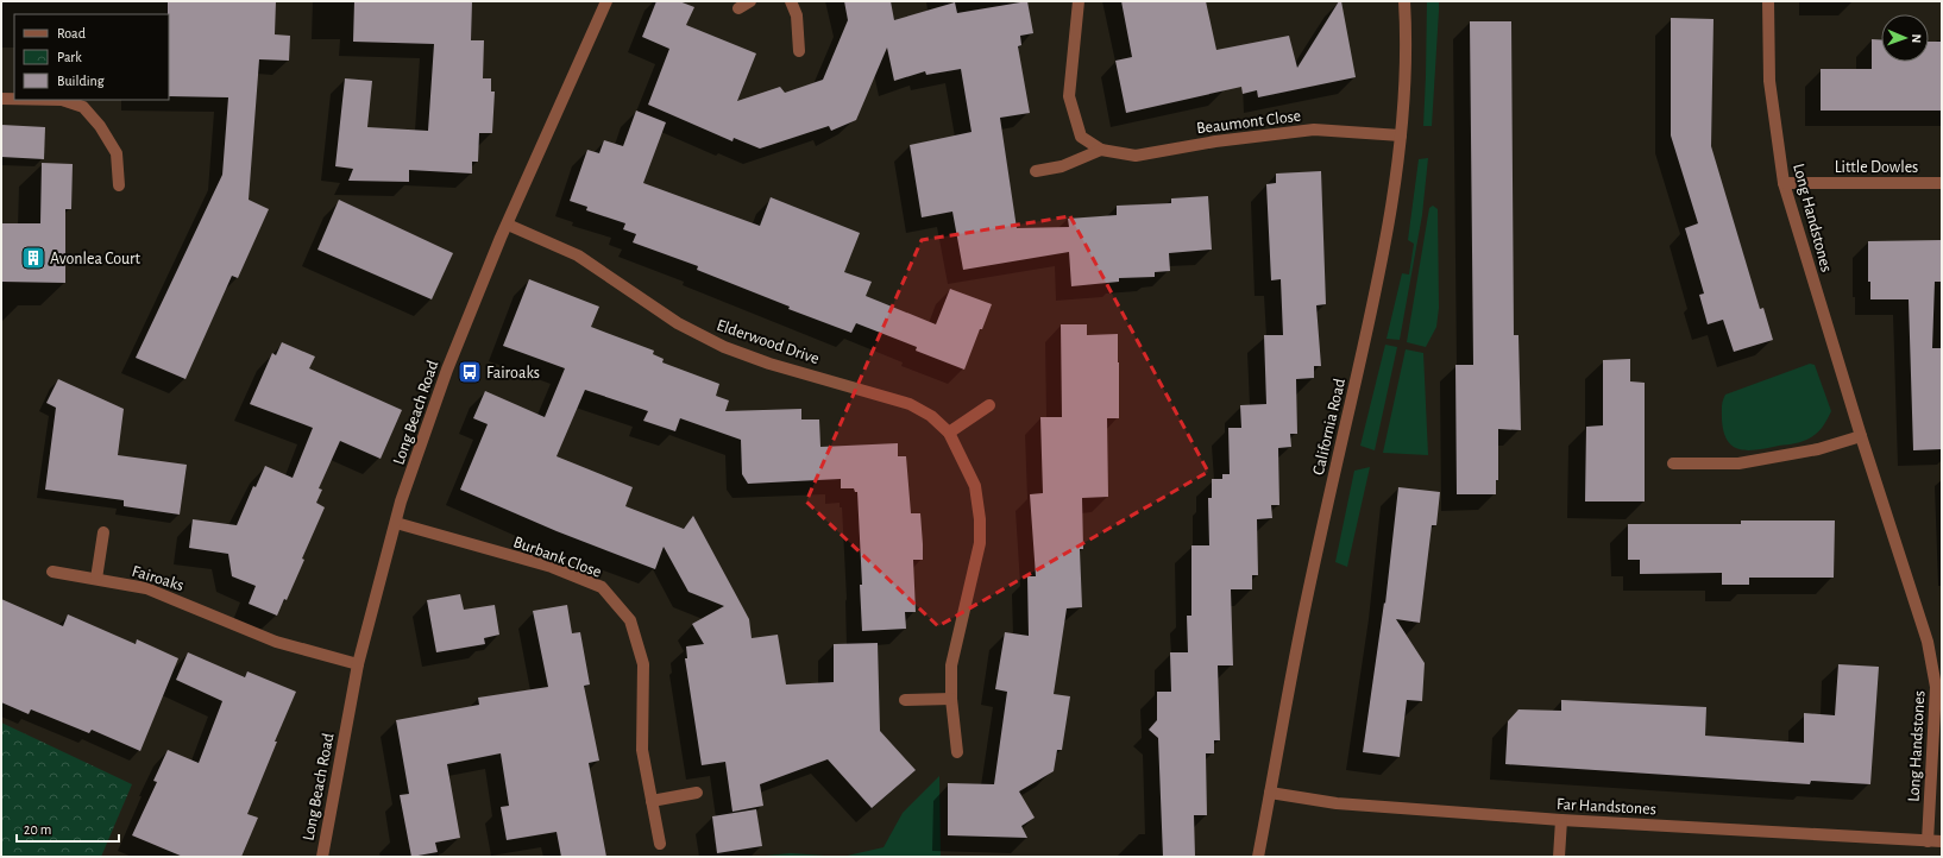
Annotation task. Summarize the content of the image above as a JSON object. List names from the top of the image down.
{
  "streets": {
    "street": [
      "Beaumont Close",
      "Little Dowles",
      "Long Handstones",
      "Elderwood Drive",
      "Long Beach Road",
      "California Road",
      "Burbank Close",
      "Fairoaks",
      "Far Handstones"
    ]
  },
  "crossings": [
    ["Beaumont Close", "California Road"],
    ["Little Dowles", "Long Handstones"],
    ["Long Handstones", "Far Handstones"],
    ["Elderwood Drive", "Long Beach Road"],
    ["Long Beach Road", "Burbank Close"],
    ["Long Beach Road", "Fairoaks"],
    ["California Road", "Far Handstones"]
  ],
  "places": {
    "building": ["Avonlea Court"],
    "bus stop": ["Fairoaks"]
  },
  "legend": ["Road", "Park", "Building"],
  "scale_bar": "20 m",
  "north": "right"
}
